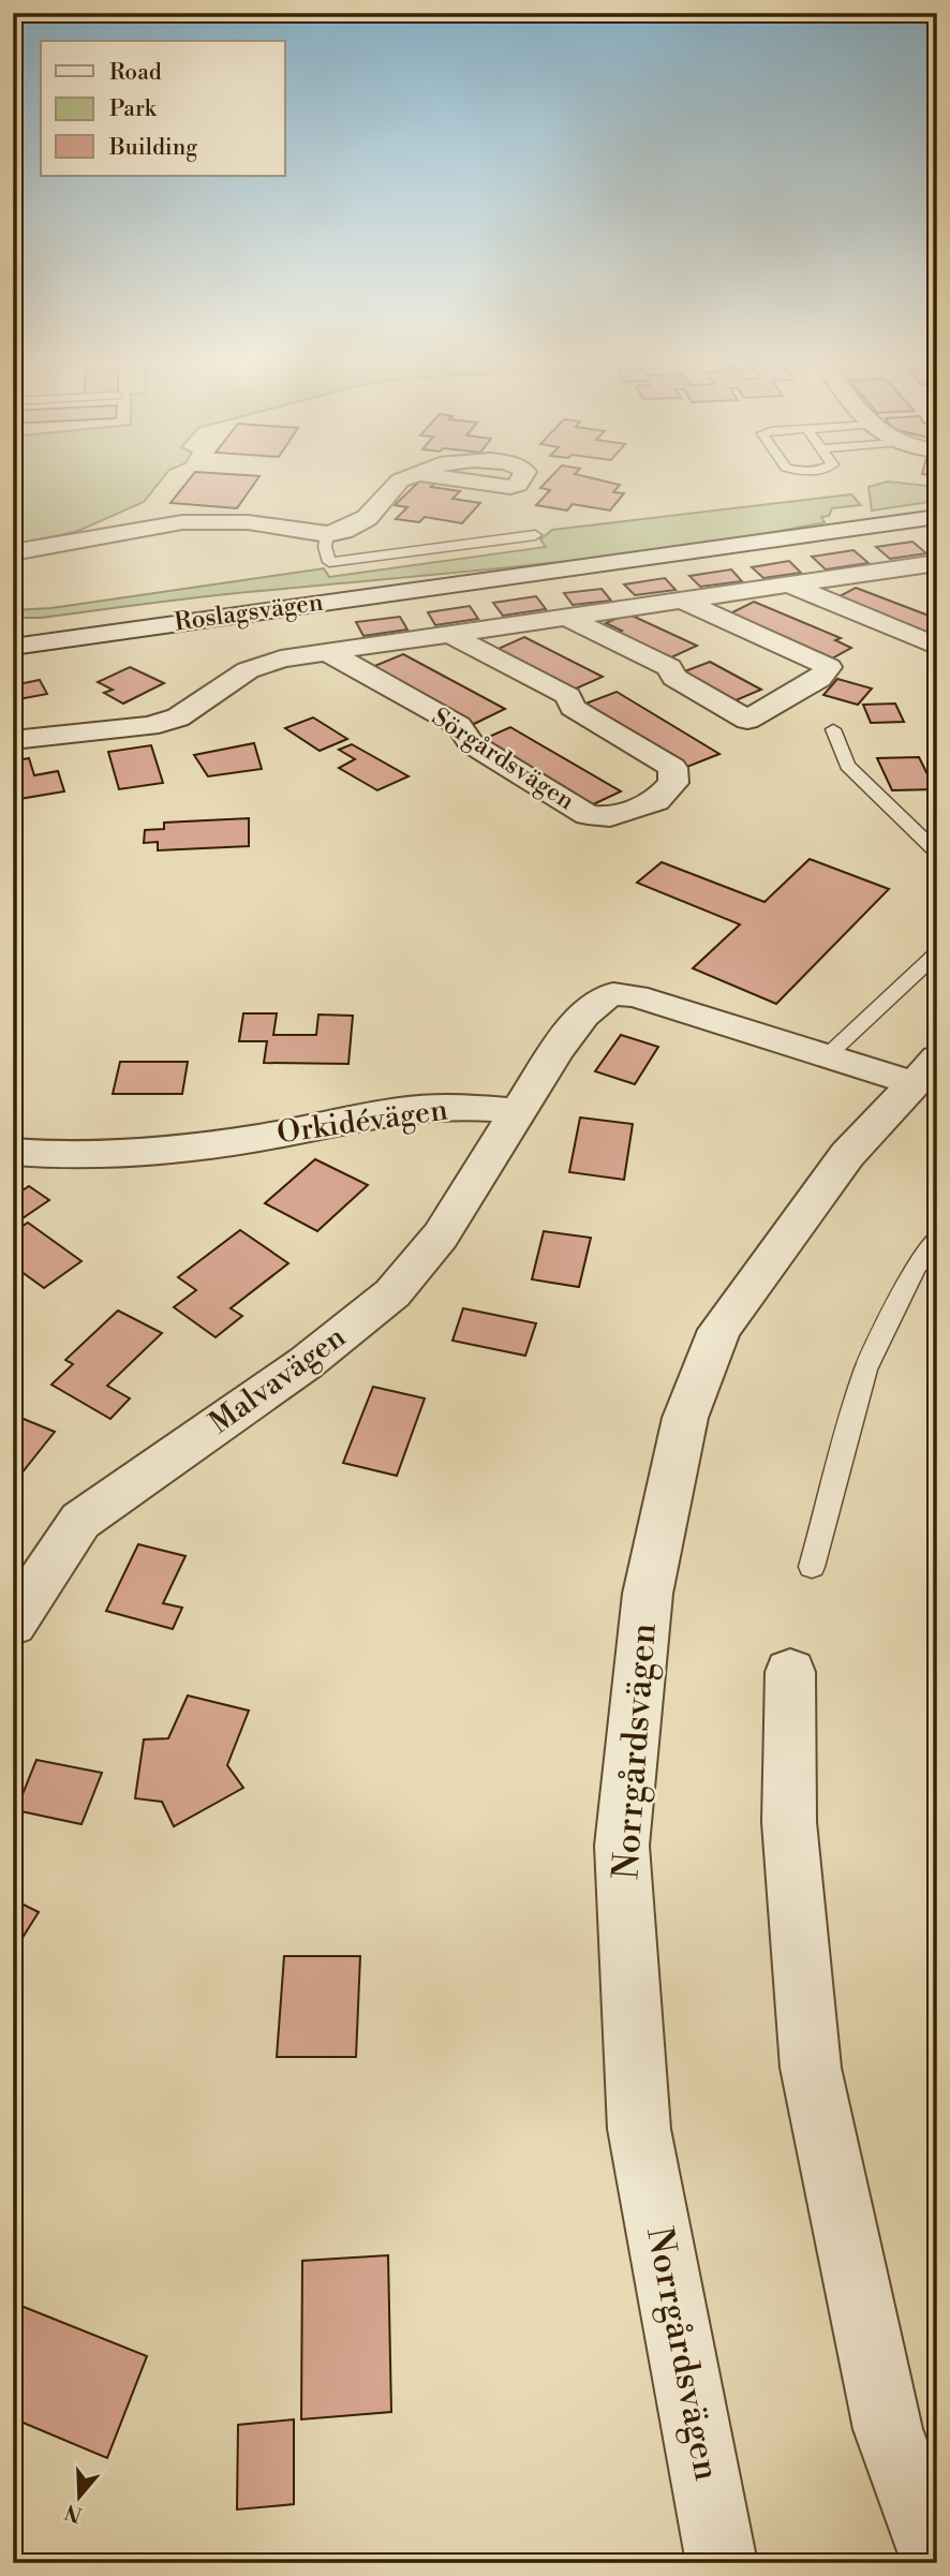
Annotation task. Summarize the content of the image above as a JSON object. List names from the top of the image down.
{
  "streets": {
    "street": [
      "Roslagsvägen",
      "Sörgårdsvägen",
      "Orkidévägen",
      "Malvavägen",
      "Norrgårdsvägen"
    ]
  },
  "crossings": [
    ["Orkidévägen", "Malvavägen"]
  ],
  "legend": ["Road", "Park", "Building"],
  "north": "bottom"
}
